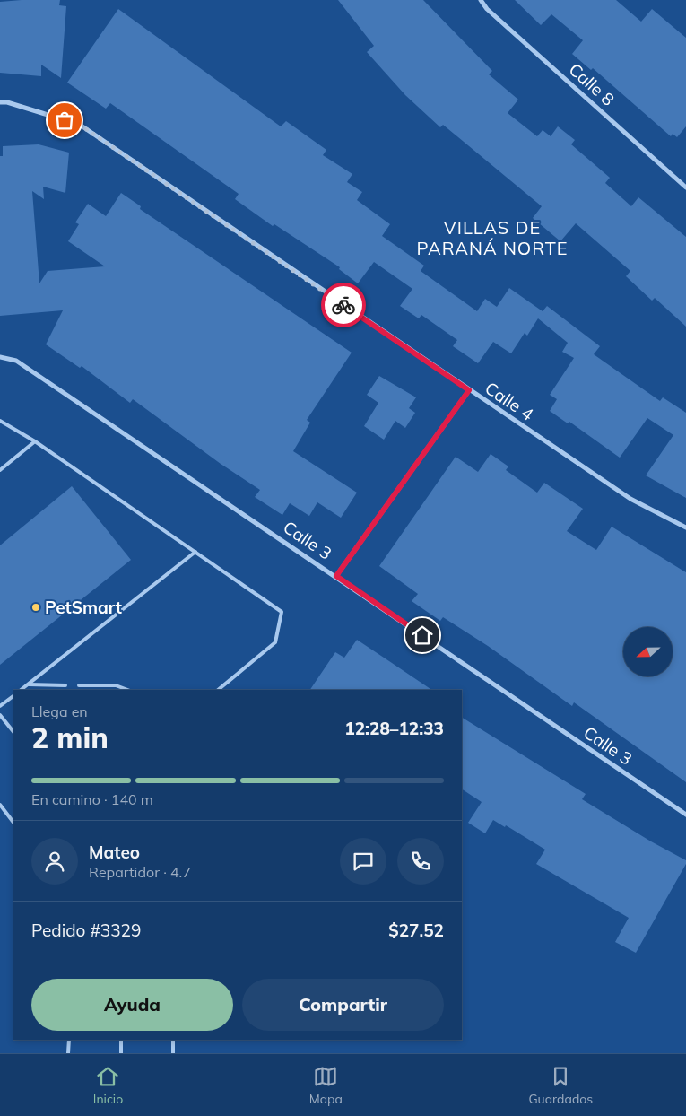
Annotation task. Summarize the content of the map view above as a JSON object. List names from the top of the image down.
{
  "streets": {
    "street": ["Calle 8", "Calle 4", "Calle 3"]
  },
  "districts": ["VILLAS DE PARANÁ NORTE"],
  "places": ["PetSmart"],
  "north": "left",
  "page": {
    "heading": ["2 min", "Llega en", "12:28–12:33"],
    "panel": [
      "Mateo",
      "Repartidor · 4.7",
      "Pedido #3329",
      "$27.52"
    ],
    "bar": "En camino · 140 m",
    "buttons": ["Ayuda", "Compartir"],
    "tabs": ["Inicio", "Mapa", "Guardados"]
  }
}
